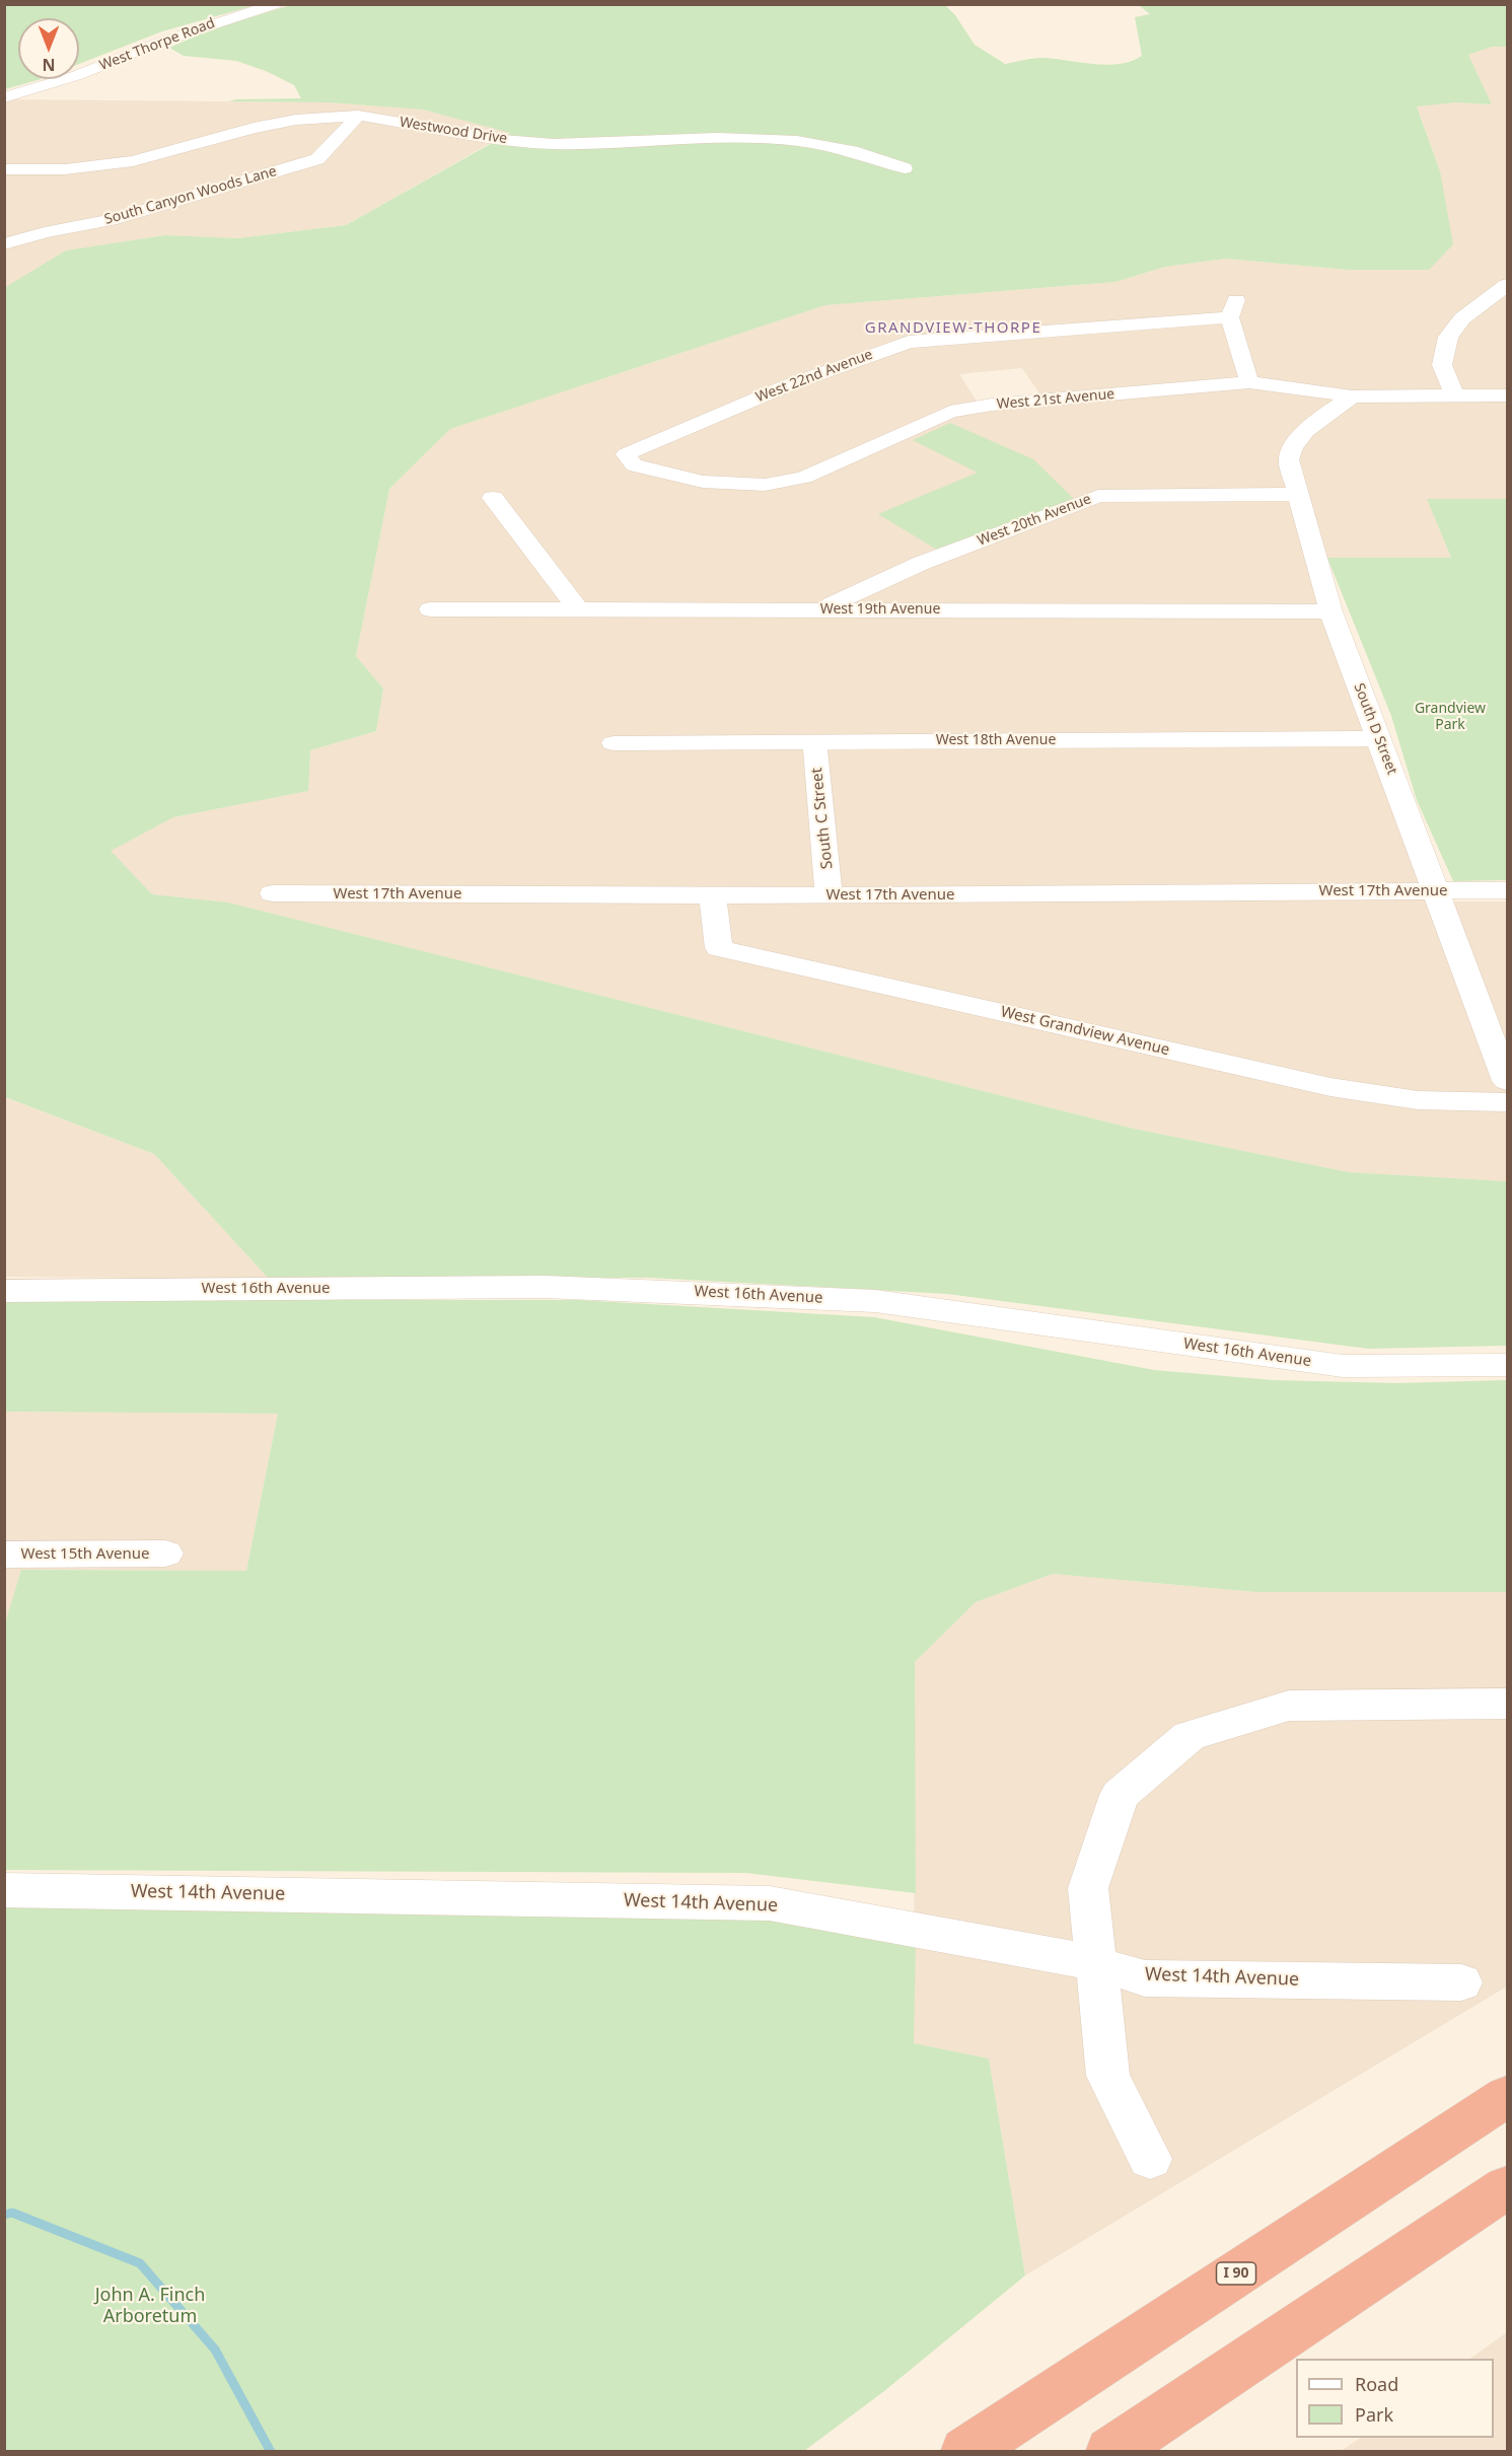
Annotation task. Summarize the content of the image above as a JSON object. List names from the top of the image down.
{
  "streets": {
    "highway": ["I 90"],
    "street": [
      "West Thorpe Road",
      "Westwood Drive",
      "South Canyon Woods Lane",
      "West 22nd Avenue",
      "West 21st Avenue",
      "West 20th Avenue",
      "West 19th Avenue",
      "South D Street",
      "West 18th Avenue",
      "South C Street",
      "West 17th Avenue",
      "West Grandview Avenue",
      "West 16th Avenue",
      "West 15th Avenue",
      "West 14th Avenue"
    ]
  },
  "crossings": [
    ["Westwood Drive", "South Canyon Woods Lane"],
    ["West 22nd Avenue", "West 21st Avenue"],
    ["West 21st Avenue", "South D Street"],
    ["West 20th Avenue", "West 19th Avenue"],
    ["West 20th Avenue", "South D Street"],
    ["West 19th Avenue", "South D Street"],
    ["South D Street", "West 18th Avenue"],
    ["South D Street", "West 17th Avenue"],
    ["West 18th Avenue", "South C Street"],
    ["South C Street", "West 17th Avenue"],
    ["West 17th Avenue", "West Grandview Avenue"]
  ],
  "districts": ["GRANDVIEW-THORPE"],
  "parks": ["Grandview Park", "John A. Finch Arboretum"],
  "legend": ["Road", "Park"],
  "north": "bottom"
}
